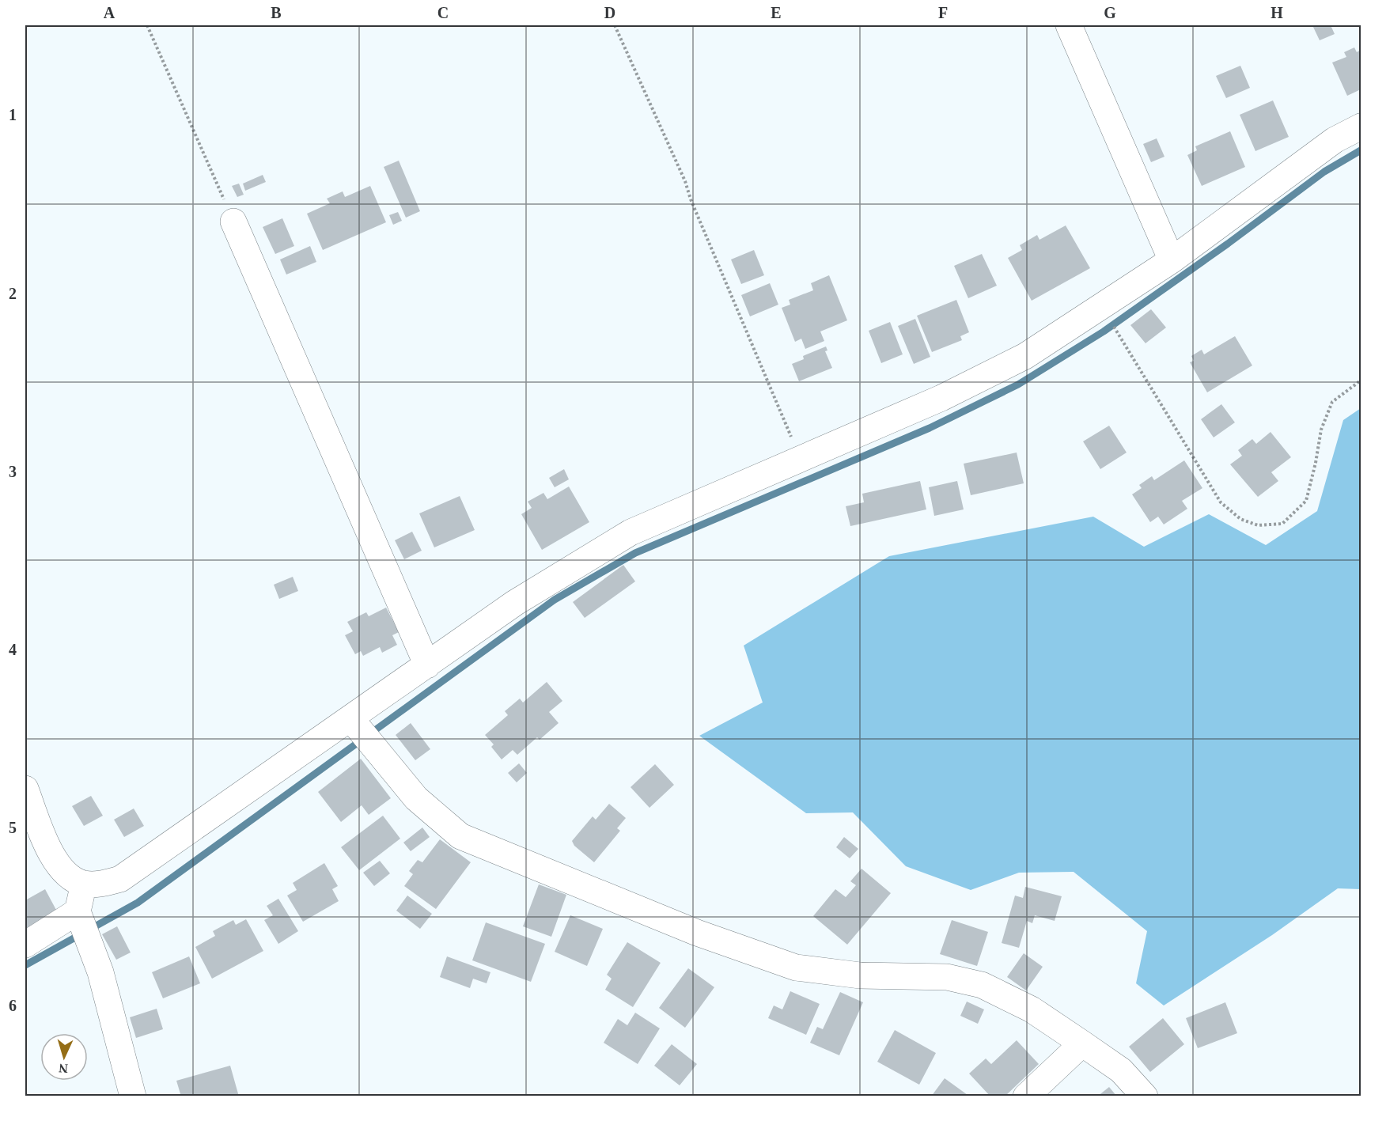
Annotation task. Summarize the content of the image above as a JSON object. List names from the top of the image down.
{
  "north": "bottom",
  "grid": {
    "columns": [
      "A",
      "B",
      "C",
      "D",
      "E",
      "F",
      "G",
      "H"
    ],
    "rows": [
      "1",
      "2",
      "3",
      "4",
      "5",
      "6"
    ]
  }
}
